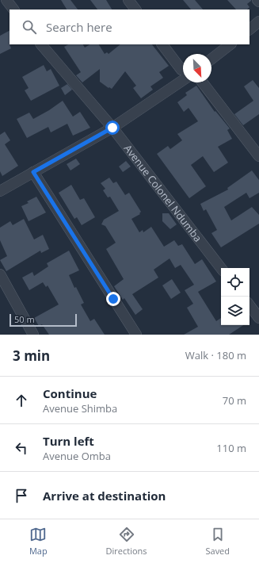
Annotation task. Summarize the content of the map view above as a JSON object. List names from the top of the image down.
{
  "streets": {
    "street": ["Avenue Colonel Ndumba"]
  },
  "scale_bar": "50 m",
  "north": "bottom right",
  "page": {
    "search": "Search here",
    "scale": "50 m",
    "heading": ["3 min", "Walk · 180 m"],
    "list": [
      ["Continue", "Avenue Shimba", "70 m"],
      ["Turn left", "Avenue Omba", "110 m"],
      "Arrive at destination"
    ],
    "nav": ["Map", "Directions", "Saved"]
  }
}
